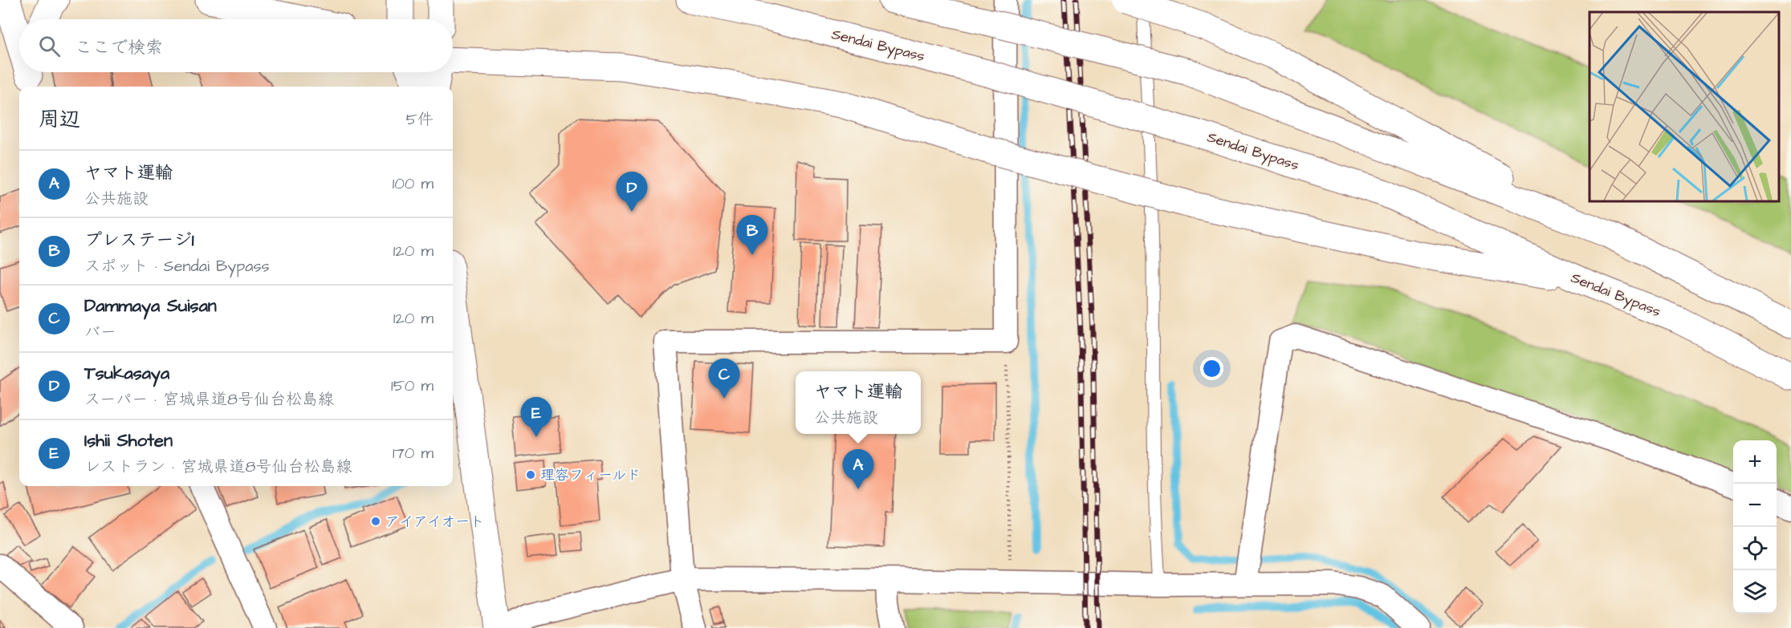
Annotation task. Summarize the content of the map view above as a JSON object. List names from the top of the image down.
{
  "streets": {
    "main road": ["Sendai Bypass"]
  },
  "places": ["理容フィールド", "アイアイオート"],
  "page": {
    "search": "ここで検索",
    "heading": ["周辺", "5件"],
    "list": [
      {
        "mark": "A",
        "name": "ヤマト運輸",
        "note": "公共施設",
        "value": "100 m"
      },
      {
        "mark": "B",
        "name": "プレステージ1",
        "note": "スポット · Sendai Bypass",
        "value": "120 m"
      },
      {
        "mark": "C",
        "name": "Dammaya Suisan",
        "note": "バー",
        "value": "120 m"
      },
      {
        "mark": "D",
        "name": "Tsukasaya",
        "note": "スーパー · 宮城県道8号仙台松島線",
        "value": "150 m"
      },
      {
        "mark": "E",
        "name": "Ishii Shoten",
        "note": "レストラン · 宮城県道8号仙台松島線",
        "value": "170 m"
      }
    ],
    "pins": [
      "D",
      "B",
      "C",
      "E",
      "A"
    ],
    "popup": ["ヤマト運輸", "公共施設"],
    "map_buttons": ["+", "−"]
  }
}
